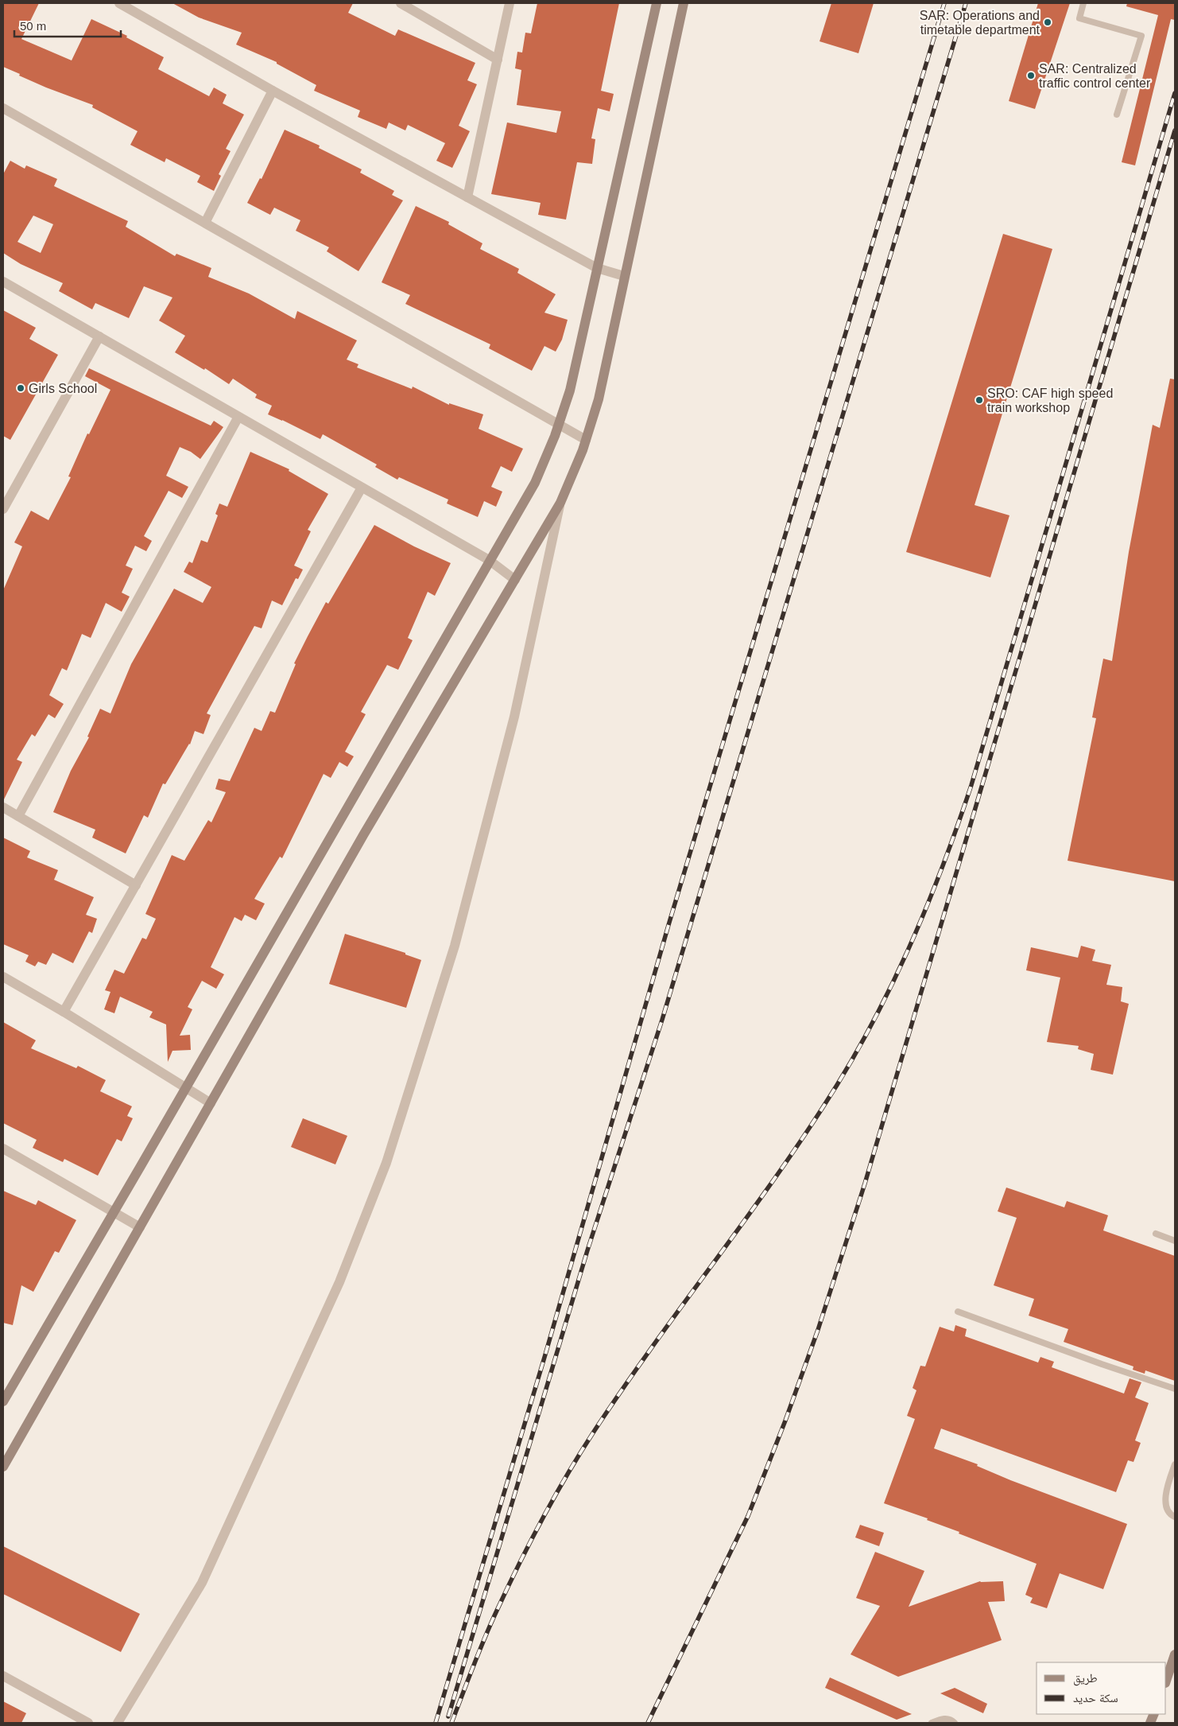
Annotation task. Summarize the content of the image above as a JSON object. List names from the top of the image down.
{
  "places": [
    "SAR: Operations and timetable department",
    "SAR: Centralized traffic control center",
    "Girls School",
    "SRO: CAF high speed train workshop"
  ],
  "legend": ["طريق", "سكة حديد"],
  "scale_bar": "50 m"
}
